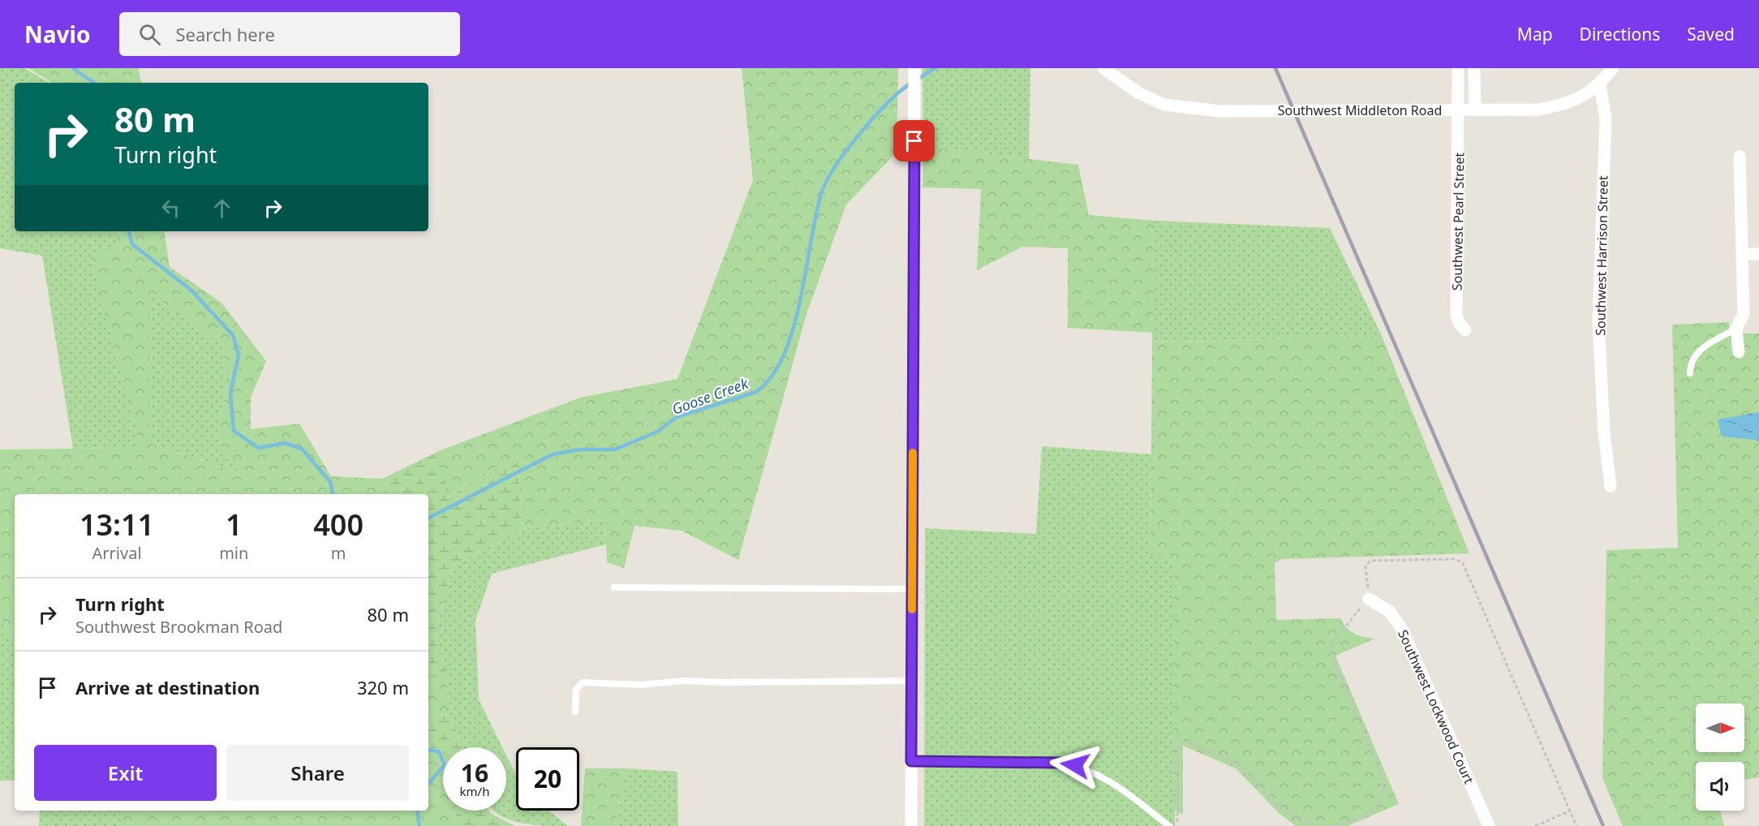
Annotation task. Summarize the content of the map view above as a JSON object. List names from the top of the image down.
{
  "streets": {
    "street": [
      "Southwest Middleton Road",
      "Southwest Pearl Street",
      "Southwest Harrison Street",
      "Southwest Lockwood Court"
    ]
  },
  "crossings": [
    ["Southwest Middleton Road", "Southwest Pearl Street"],
    ["Southwest Middleton Road", "Southwest Harrison Street"]
  ],
  "water": ["Goose Creek"],
  "north": "right",
  "page": {
    "header": "Navio",
    "search": "Search here",
    "nav": ["Map", "Directions", "Saved"],
    "turn": ["80 m", "Turn right"],
    "eta": [
      "13:11",
      "Arrival",
      "1",
      "min",
      "400",
      "m"
    ],
    "list": [
      {
        "name": "Turn right",
        "note": "Southwest Brookman Road",
        "value": "80 m"
      },
      {
        "name": "Arrive at destination",
        "value": "320 m"
      }
    ],
    "buttons": ["Exit", "Share"],
    "speed": "16 km/h",
    "limit": "20"
  }
}
